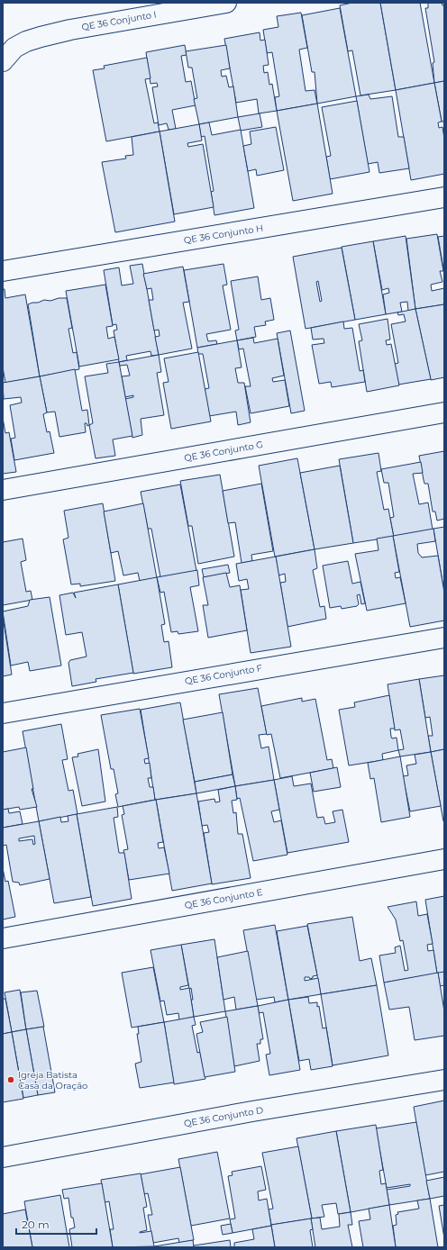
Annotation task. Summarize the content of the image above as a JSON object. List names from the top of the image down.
{
  "streets": {
    "street": [
      "QE 36 Conjunto I",
      "QE 36 Conjunto H",
      "QE 36 Conjunto G",
      "QE 36 Conjunto F",
      "QE 36 Conjunto E",
      "QE 36 Conjunto D"
    ]
  },
  "places": ["Igreja Batista Casa da Oração"],
  "scale_bar": "20 m"
}
